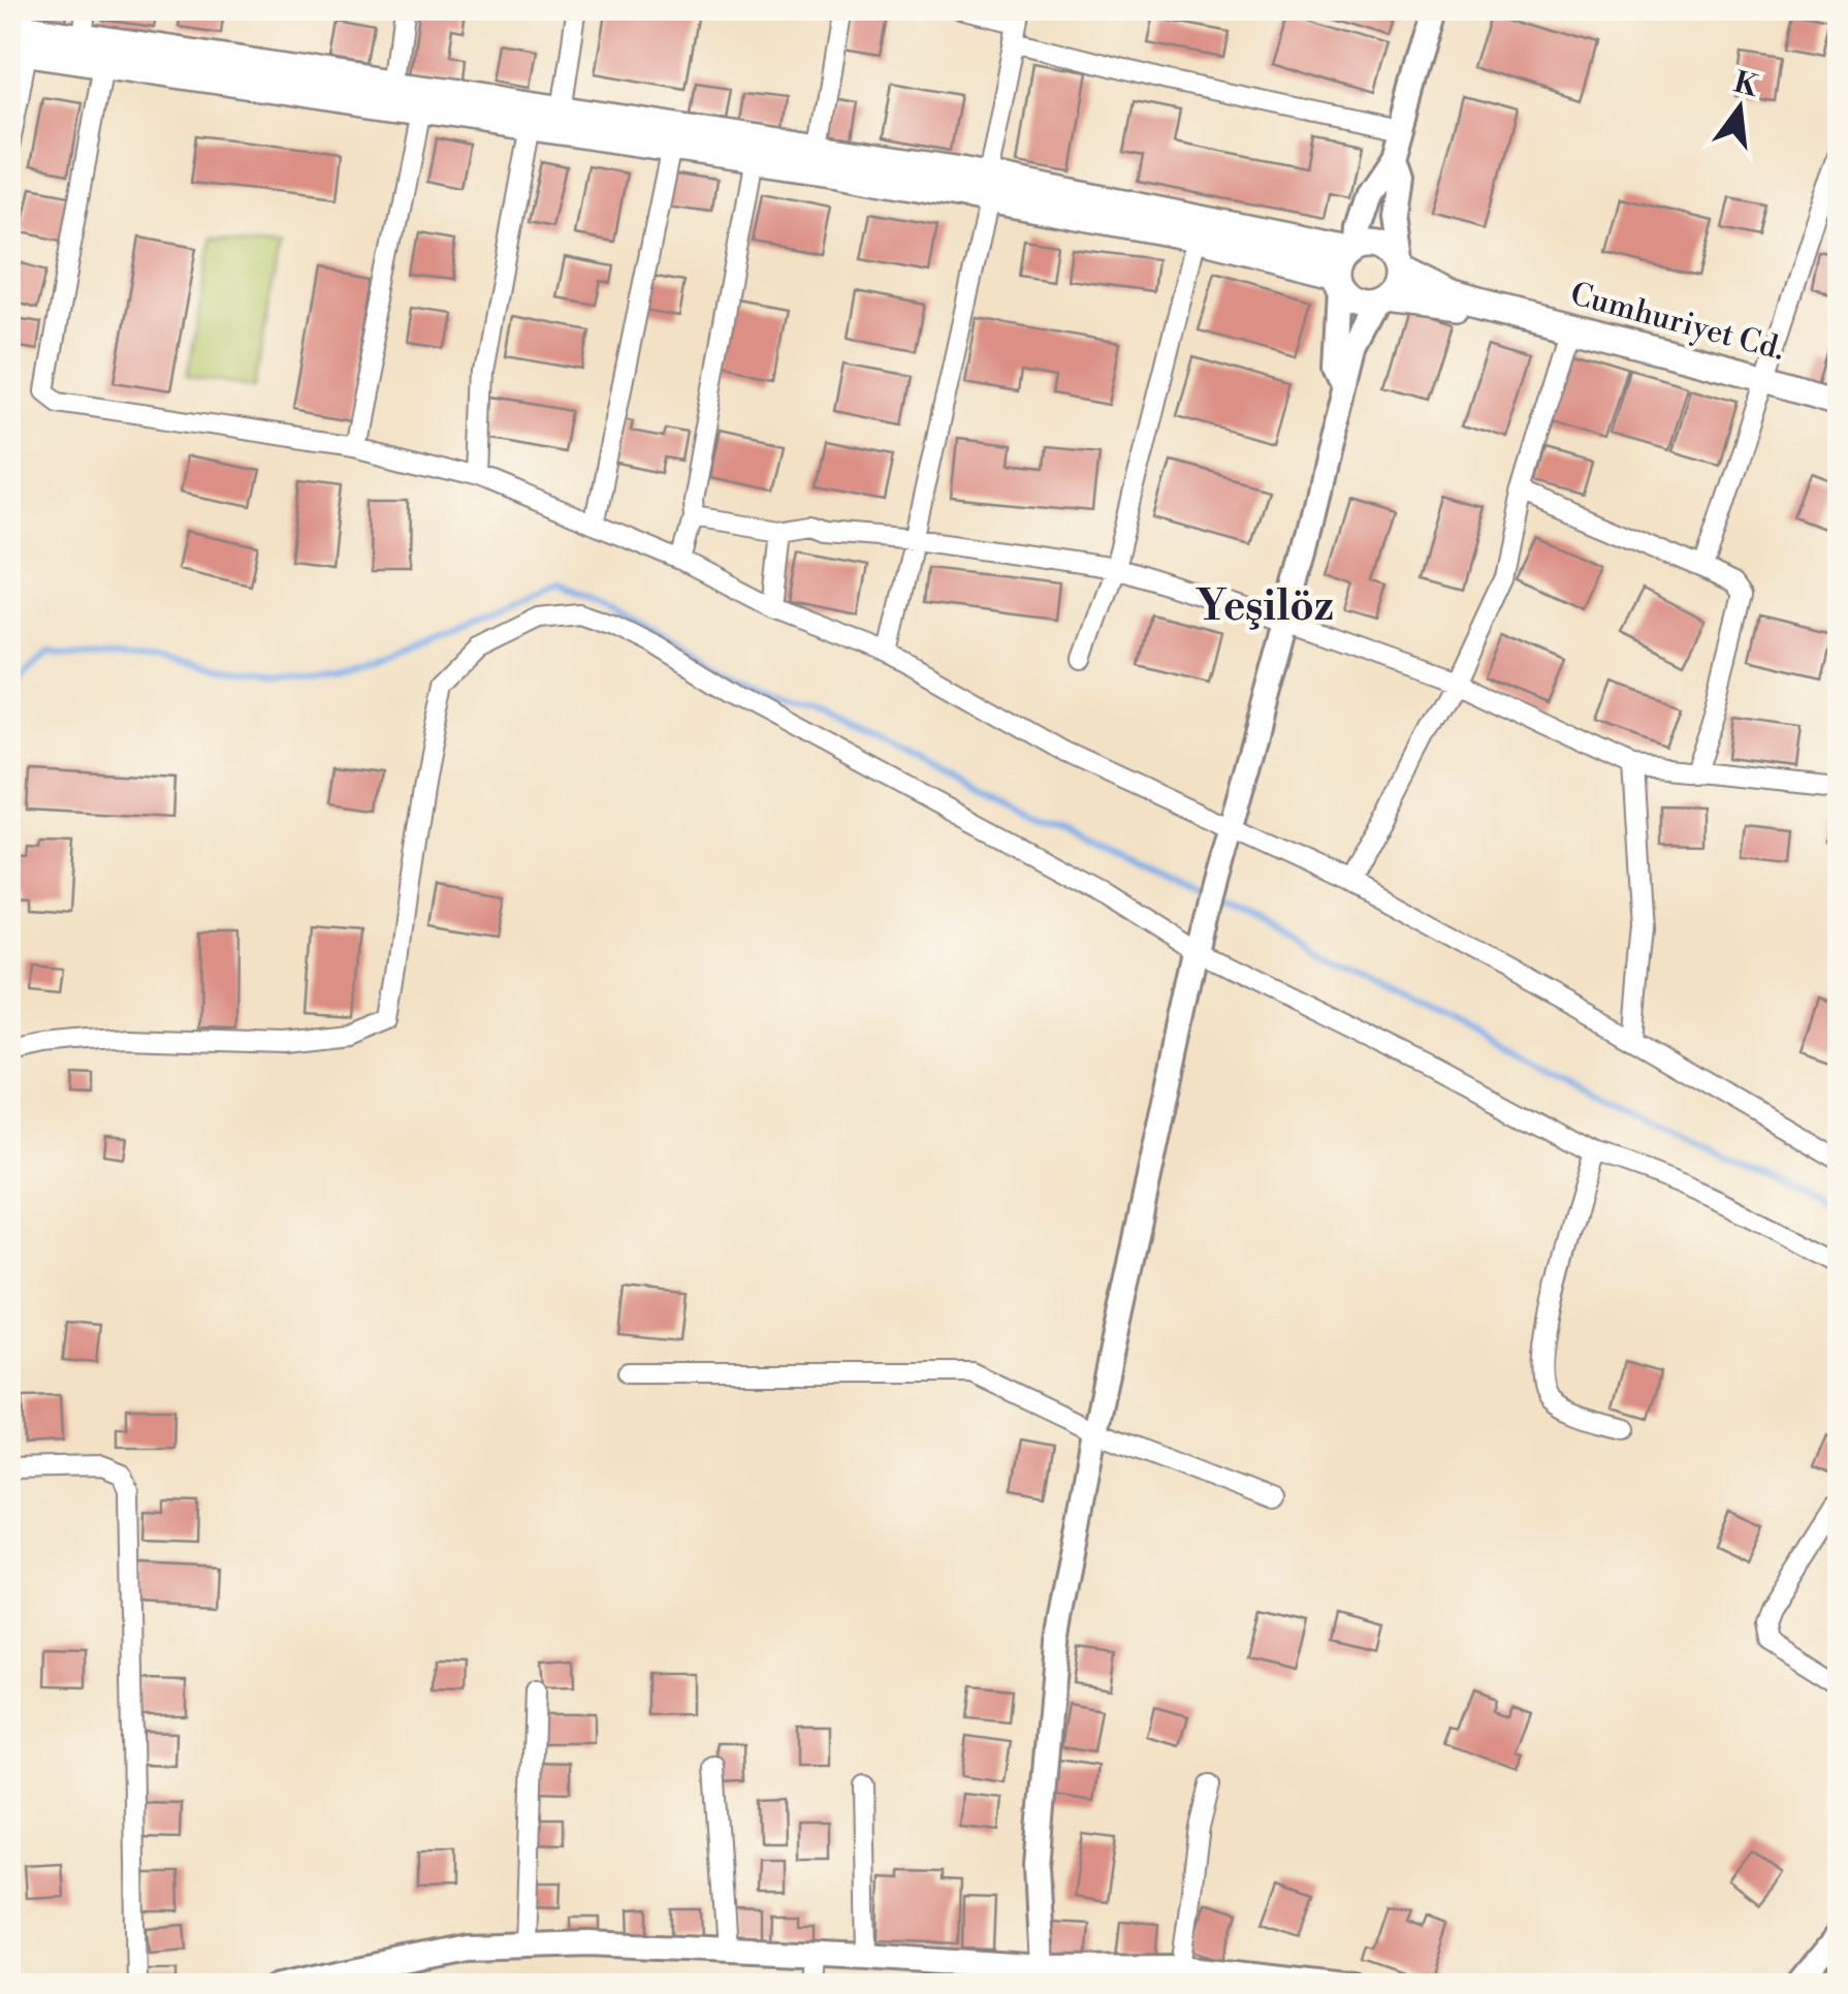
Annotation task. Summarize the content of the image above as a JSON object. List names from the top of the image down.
{
  "streets": {
    "main road": ["Cumhuriyet Cd."]
  },
  "districts": ["Yeşilöz"],
  "north": "top"
}
